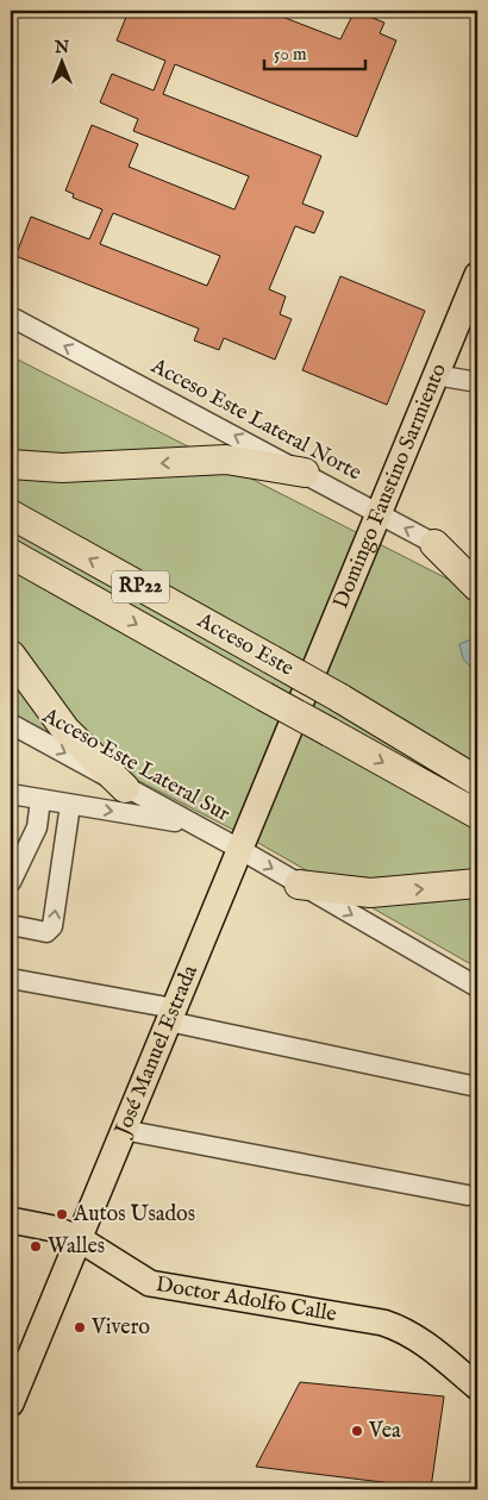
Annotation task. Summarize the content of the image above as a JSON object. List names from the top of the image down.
{
  "streets": {
    "highway": ["RP22", "Acceso Este"],
    "main road": ["Domingo Faustino Sarmiento", "José Manuel Estrada", "Doctor Adolfo Calle"],
    "street": ["Acceso Este Lateral Norte", "Acceso Este Lateral Sur"]
  },
  "crossings": [
    ["Acceso Este Lateral Norte", "Domingo Faustino Sarmiento"],
    ["Domingo Faustino Sarmiento", "José Manuel Estrada"],
    ["Acceso Este Lateral Sur", "José Manuel Estrada"],
    ["José Manuel Estrada", "Doctor Adolfo Calle"]
  ],
  "one_way": ["Acceso Este Lateral Norte"],
  "places": [
    "Autos Usados",
    "Walles",
    "Vivero",
    "Vea"
  ],
  "scale_bar": "50 m",
  "north": "top"
}
